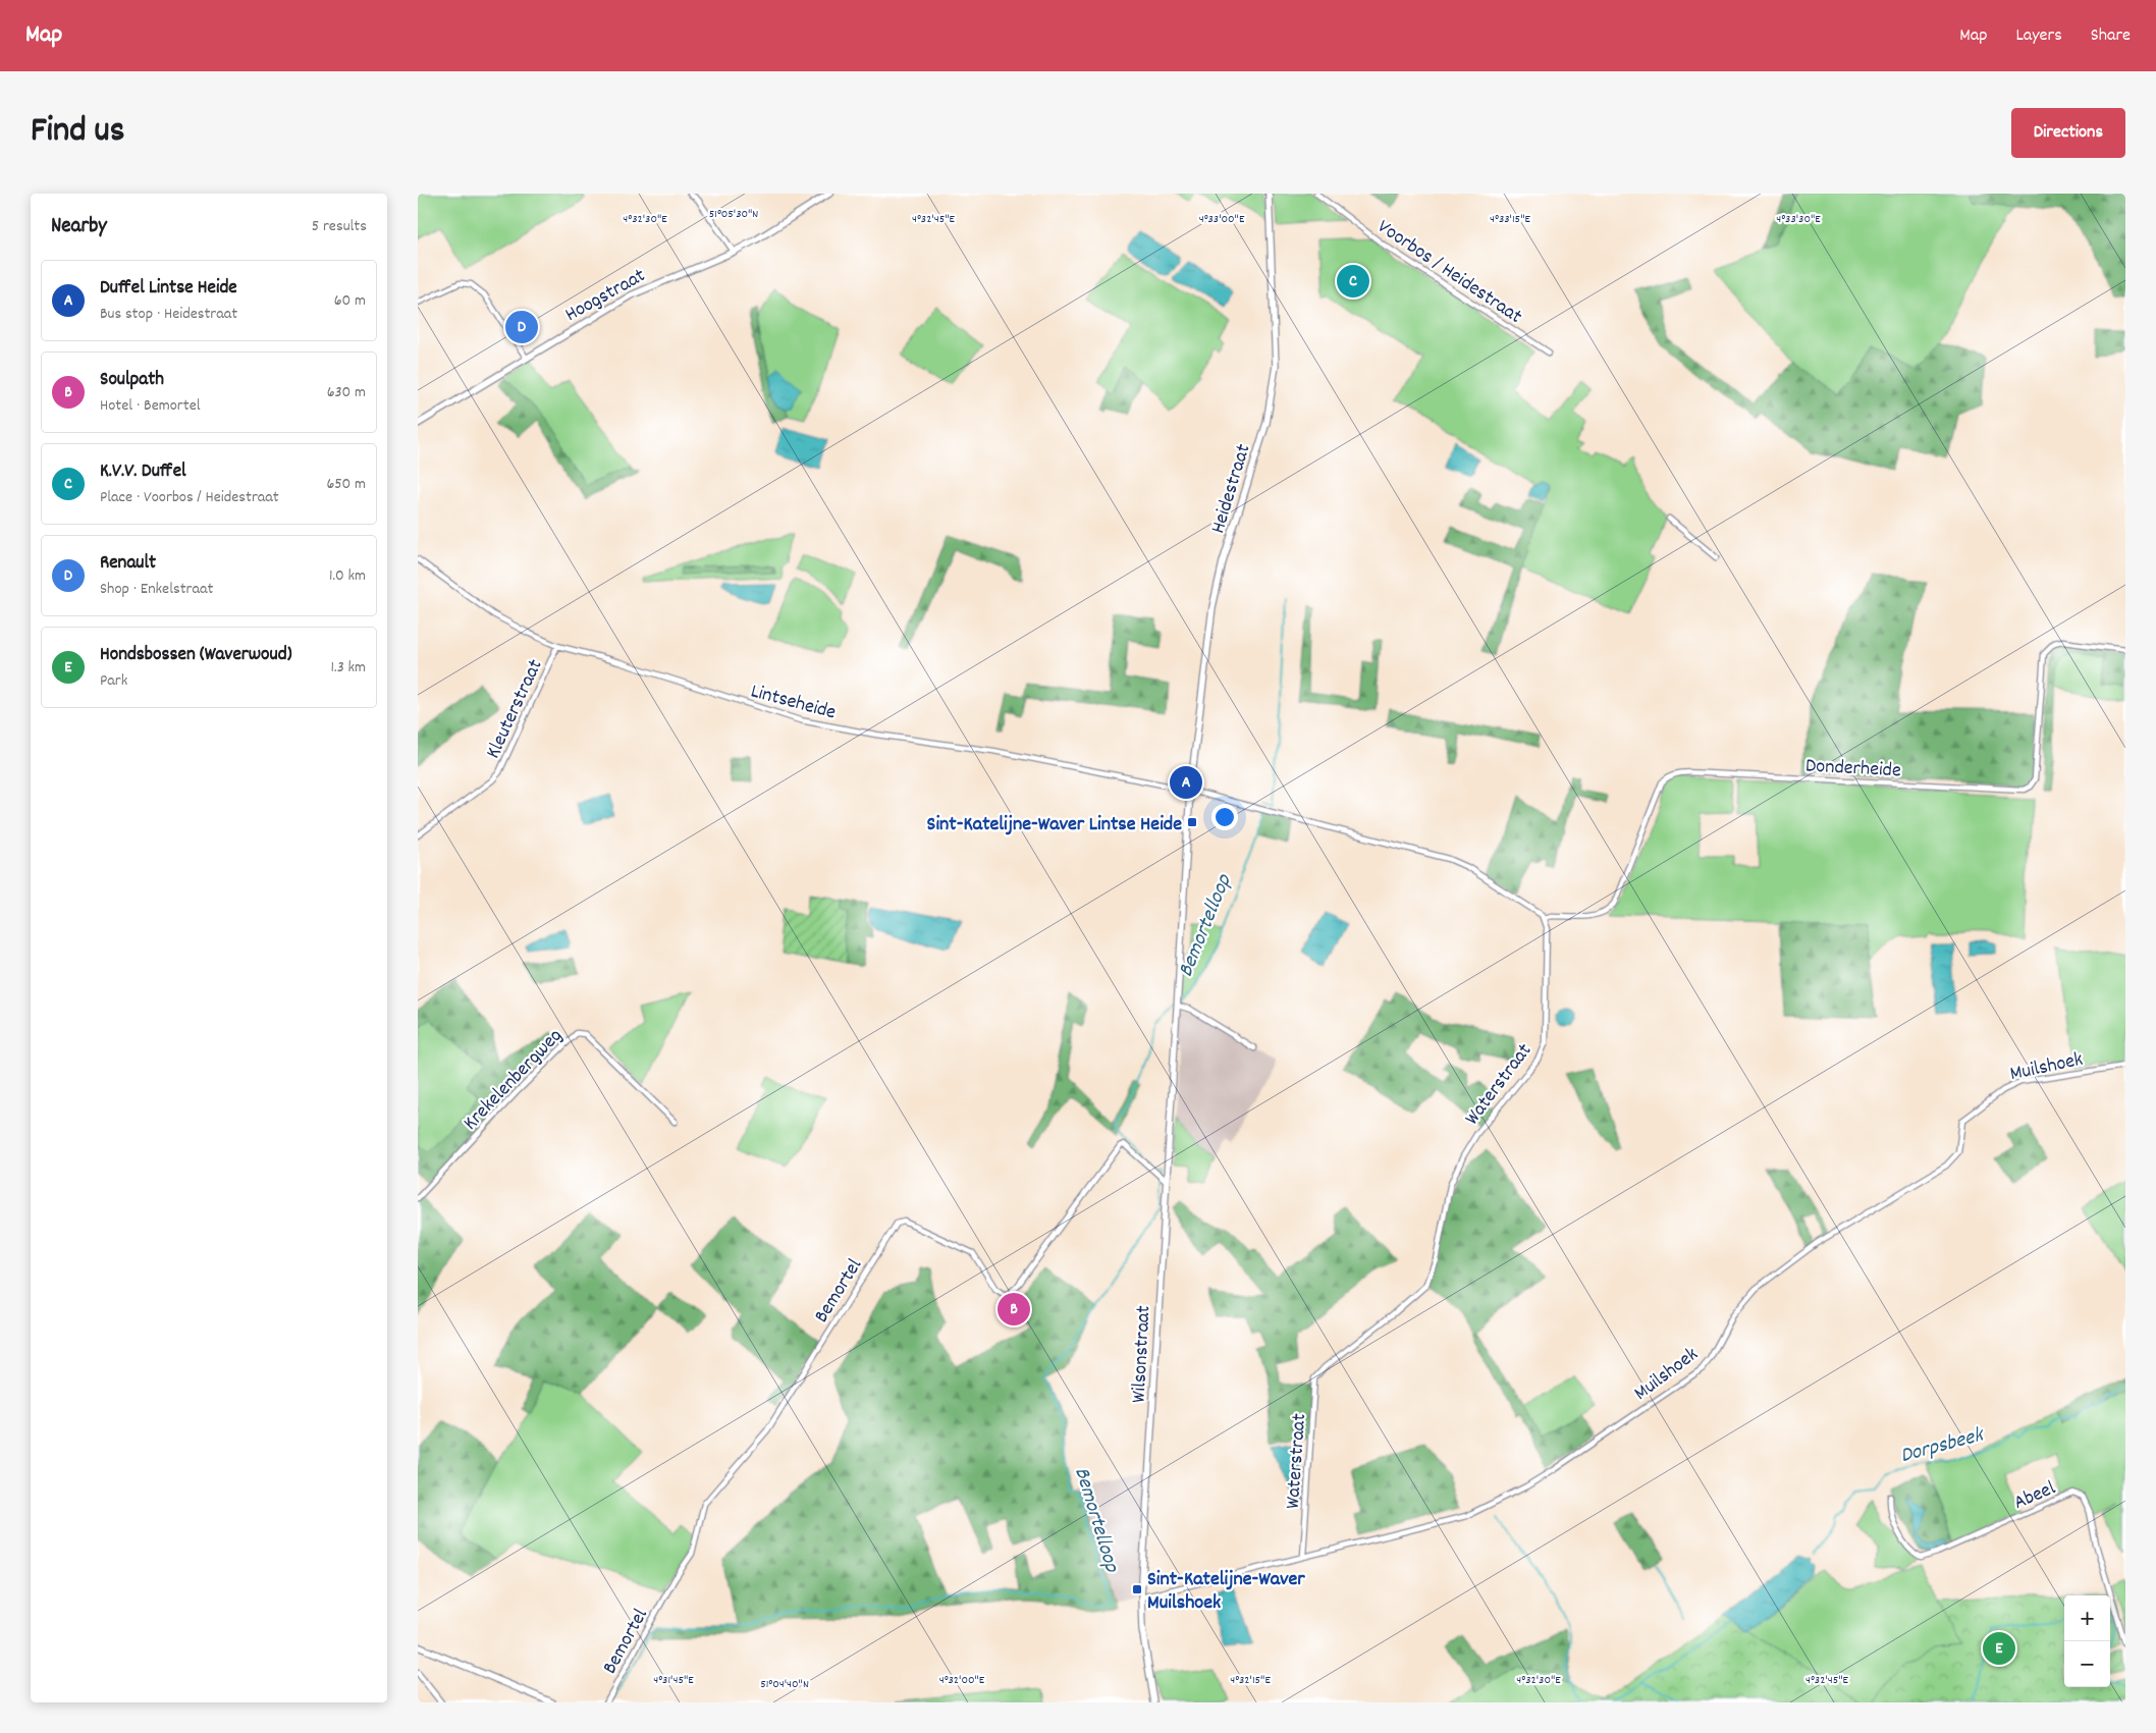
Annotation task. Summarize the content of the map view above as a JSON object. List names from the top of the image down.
{
  "streets": {
    "street": [
      "Voorbos / Heidestraat",
      "Hoogstraat",
      "Heidestraat",
      "Lintseheide",
      "Kleuterstraat",
      "Donderheide",
      "Muilshoek",
      "Krekelenbergweg",
      "Waterstraat",
      "Bemortel",
      "Wilsonstraat",
      "Abeel"
    ]
  },
  "crossings": [
    ["Heidestraat", "Lintseheide"],
    ["Heidestraat", "Wilsonstraat"],
    ["Lintseheide", "Kleuterstraat"],
    ["Lintseheide", "Wilsonstraat"],
    ["Donderheide", "Waterstraat"],
    ["Muilshoek", "Waterstraat"],
    ["Muilshoek", "Wilsonstraat"],
    ["Bemortel", "Wilsonstraat"]
  ],
  "water": ["Bemortelloop", "Dorpsbeek"],
  "places": {
    "transit": ["Sint-Katelijne-Waver Lintse Heide", "Sint-Katelijne-Waver Muilshoek"]
  },
  "page": {
    "header": "Map",
    "nav": ["Map", "Layers", "Share"],
    "title": "Find us",
    "buttons": "Directions",
    "heading": ["Nearby", "5 results"],
    "list": [
      {
        "mark": "A",
        "name": "Duffel Lintse Heide",
        "note": "Bus stop · Heidestraat",
        "value": "60 m"
      },
      {
        "mark": "B",
        "name": "Soulpath",
        "note": "Hotel · Bemortel",
        "value": "630 m"
      },
      {
        "mark": "C",
        "name": "K.V.V. Duffel",
        "note": "Place · Voorbos / Heidestraat",
        "value": "650 m"
      },
      {
        "mark": "D",
        "name": "Renault",
        "note": "Shop · Enkelstraat",
        "value": "1.0 km"
      },
      {
        "mark": "E",
        "name": "Hondsbossen (Waverwoud)",
        "note": "Park",
        "value": "1.3 km"
      }
    ],
    "pins": [
      "C",
      "D",
      "A",
      "B",
      "E"
    ],
    "map_buttons": ["+", "−"]
  },
  "coordinates": [
    "51°05'30\"N",
    "4°33'30\"E",
    "4°32'30\"E",
    "4°32'45\"E",
    "4°33'00\"E",
    "4°33'15\"E",
    "4°31'45\"E",
    "4°32'00\"E",
    "4°32'15\"E",
    "51°04'40\"N"
  ]
}
